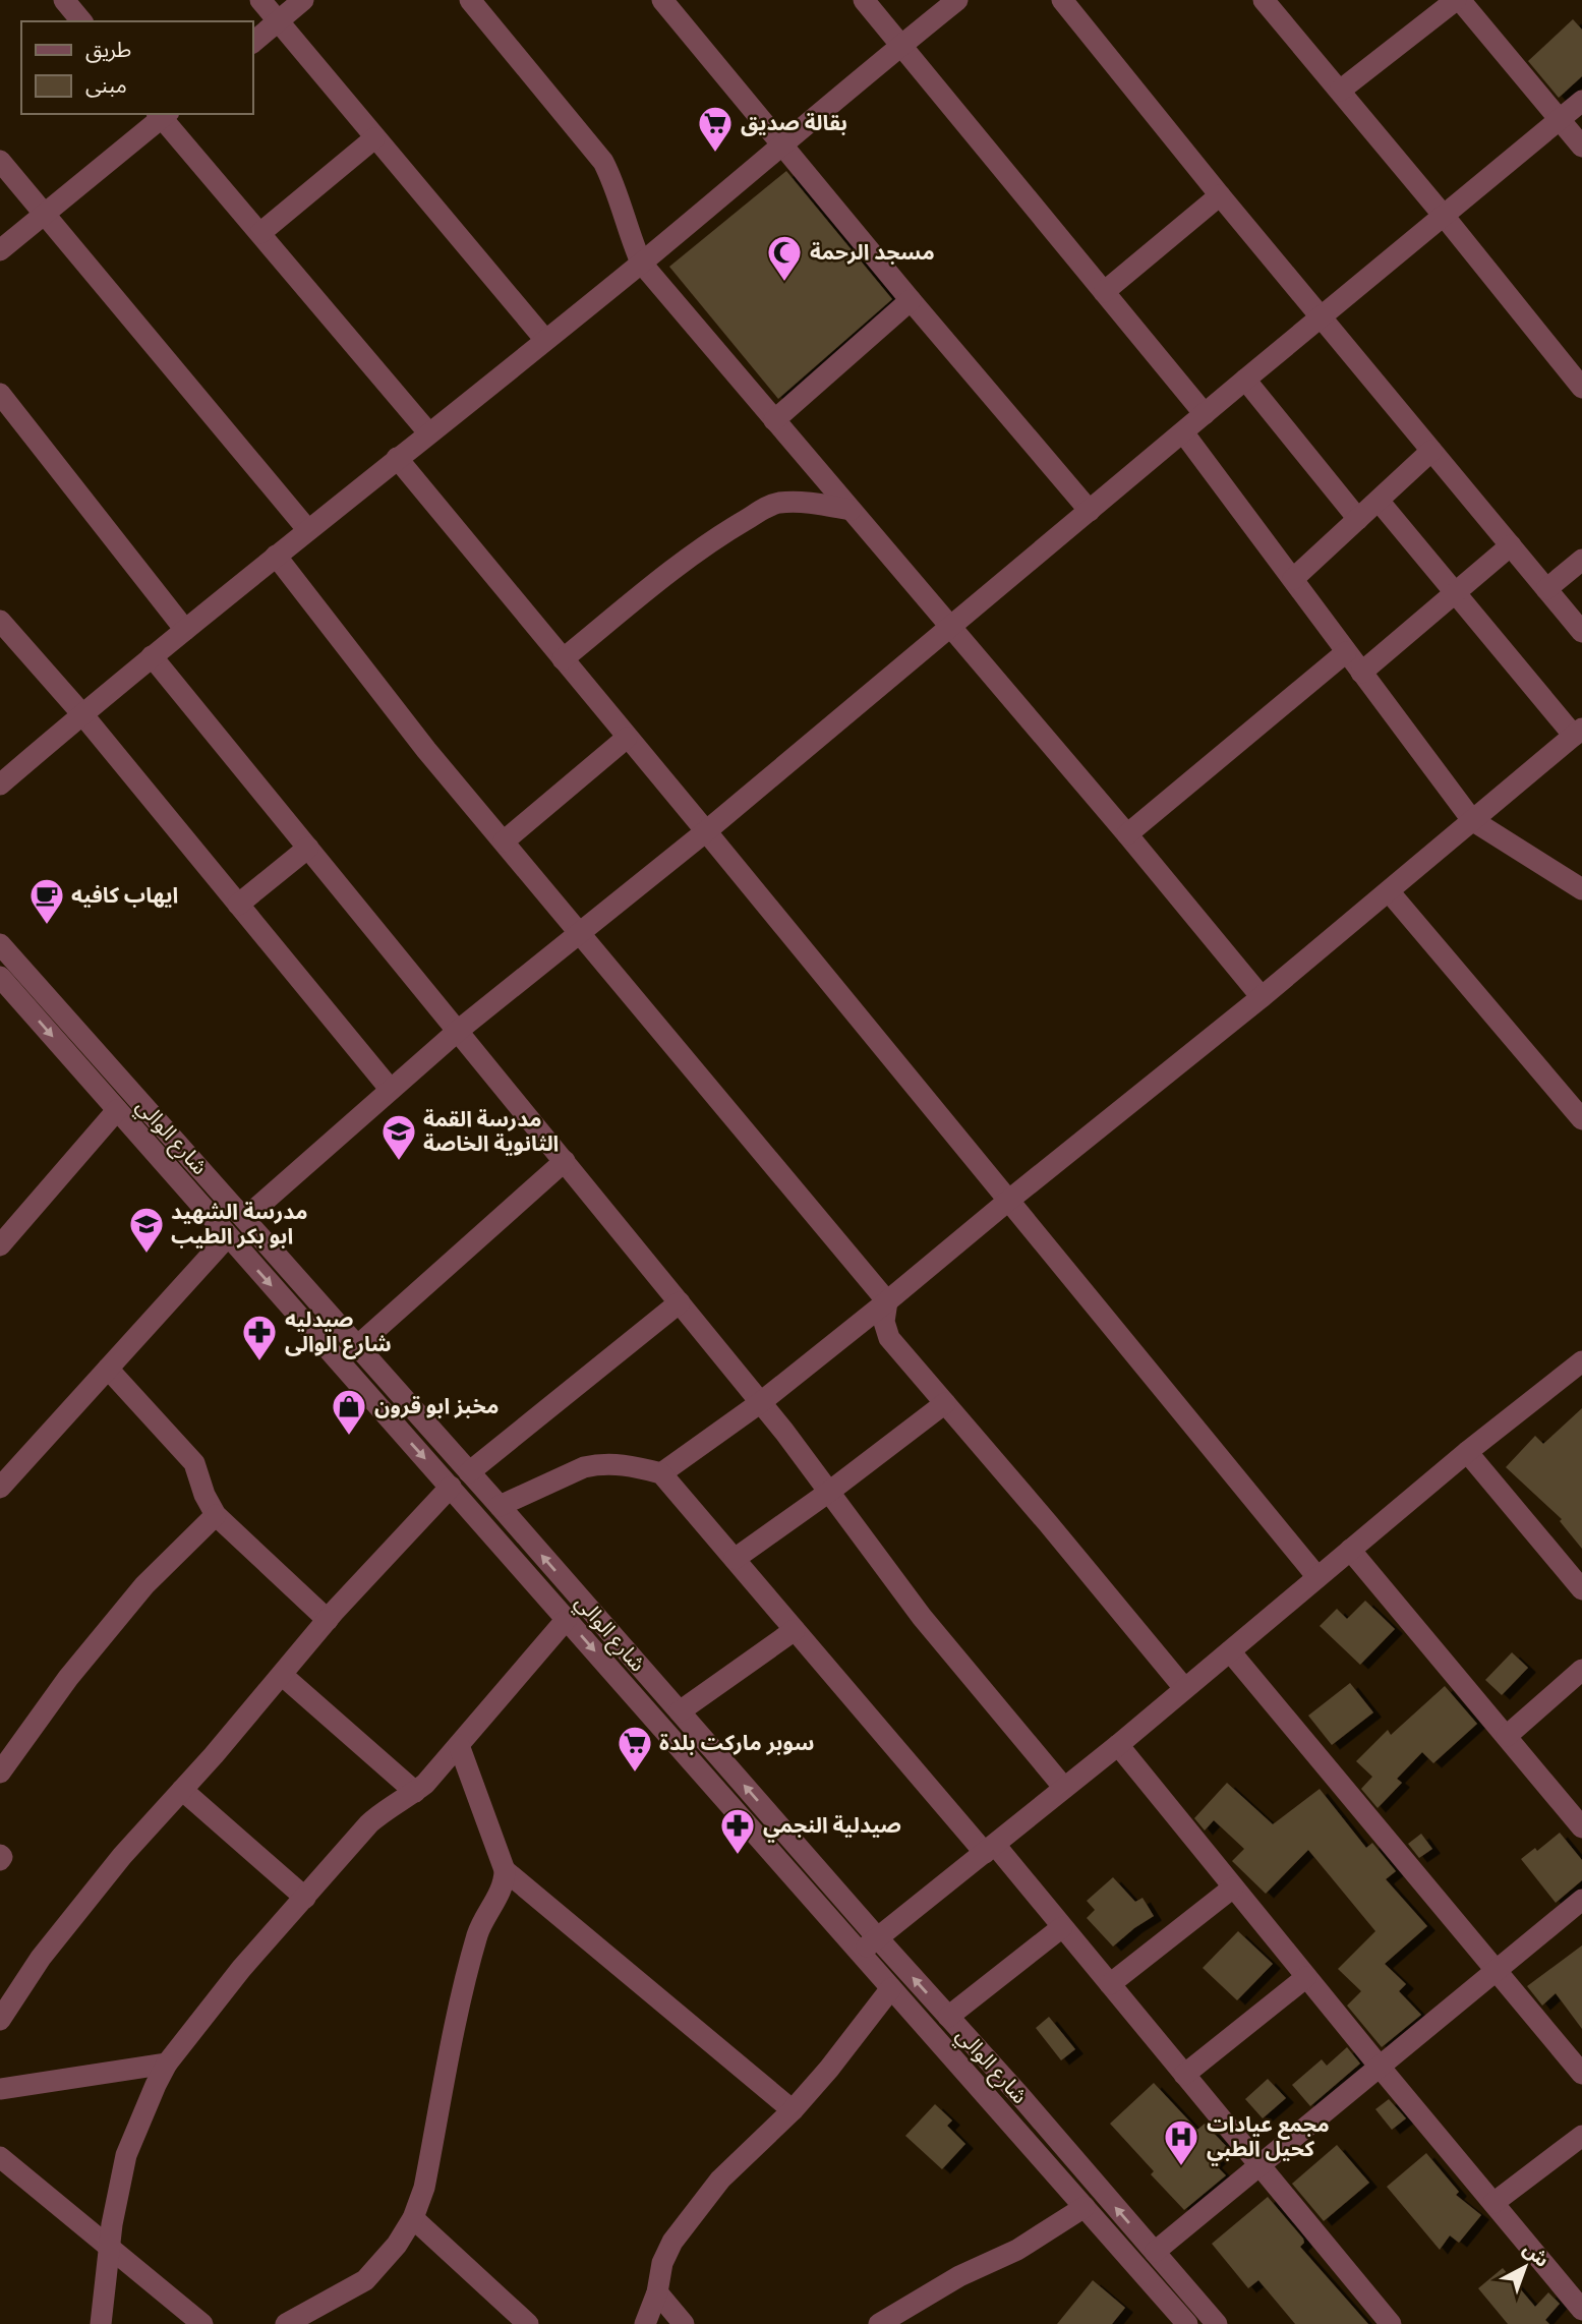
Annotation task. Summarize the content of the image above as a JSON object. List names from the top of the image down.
{
  "streets": {
    "street": ["شارع الوالي"]
  },
  "places": {
    "supermarket": ["بقالة صديق", "سوبر ماركت بلدة"],
    "mosque": ["مسجد الرحمة"],
    "cafe": ["ايهاب كافيه"],
    "school or university": ["مدرسة القمة الثانوية الخاصة", "مدرسة الشهيد ابو بكر الطيب"],
    "pharmacy": ["صيدليه شارع الوالى", "صيدلية النجمي"],
    "shop": ["مخبز ابو قرون"],
    "hospital": ["مجمع عيادات كحيل الطبي"]
  },
  "legend": ["طريق", "مبنى"],
  "north": "top right"
}
